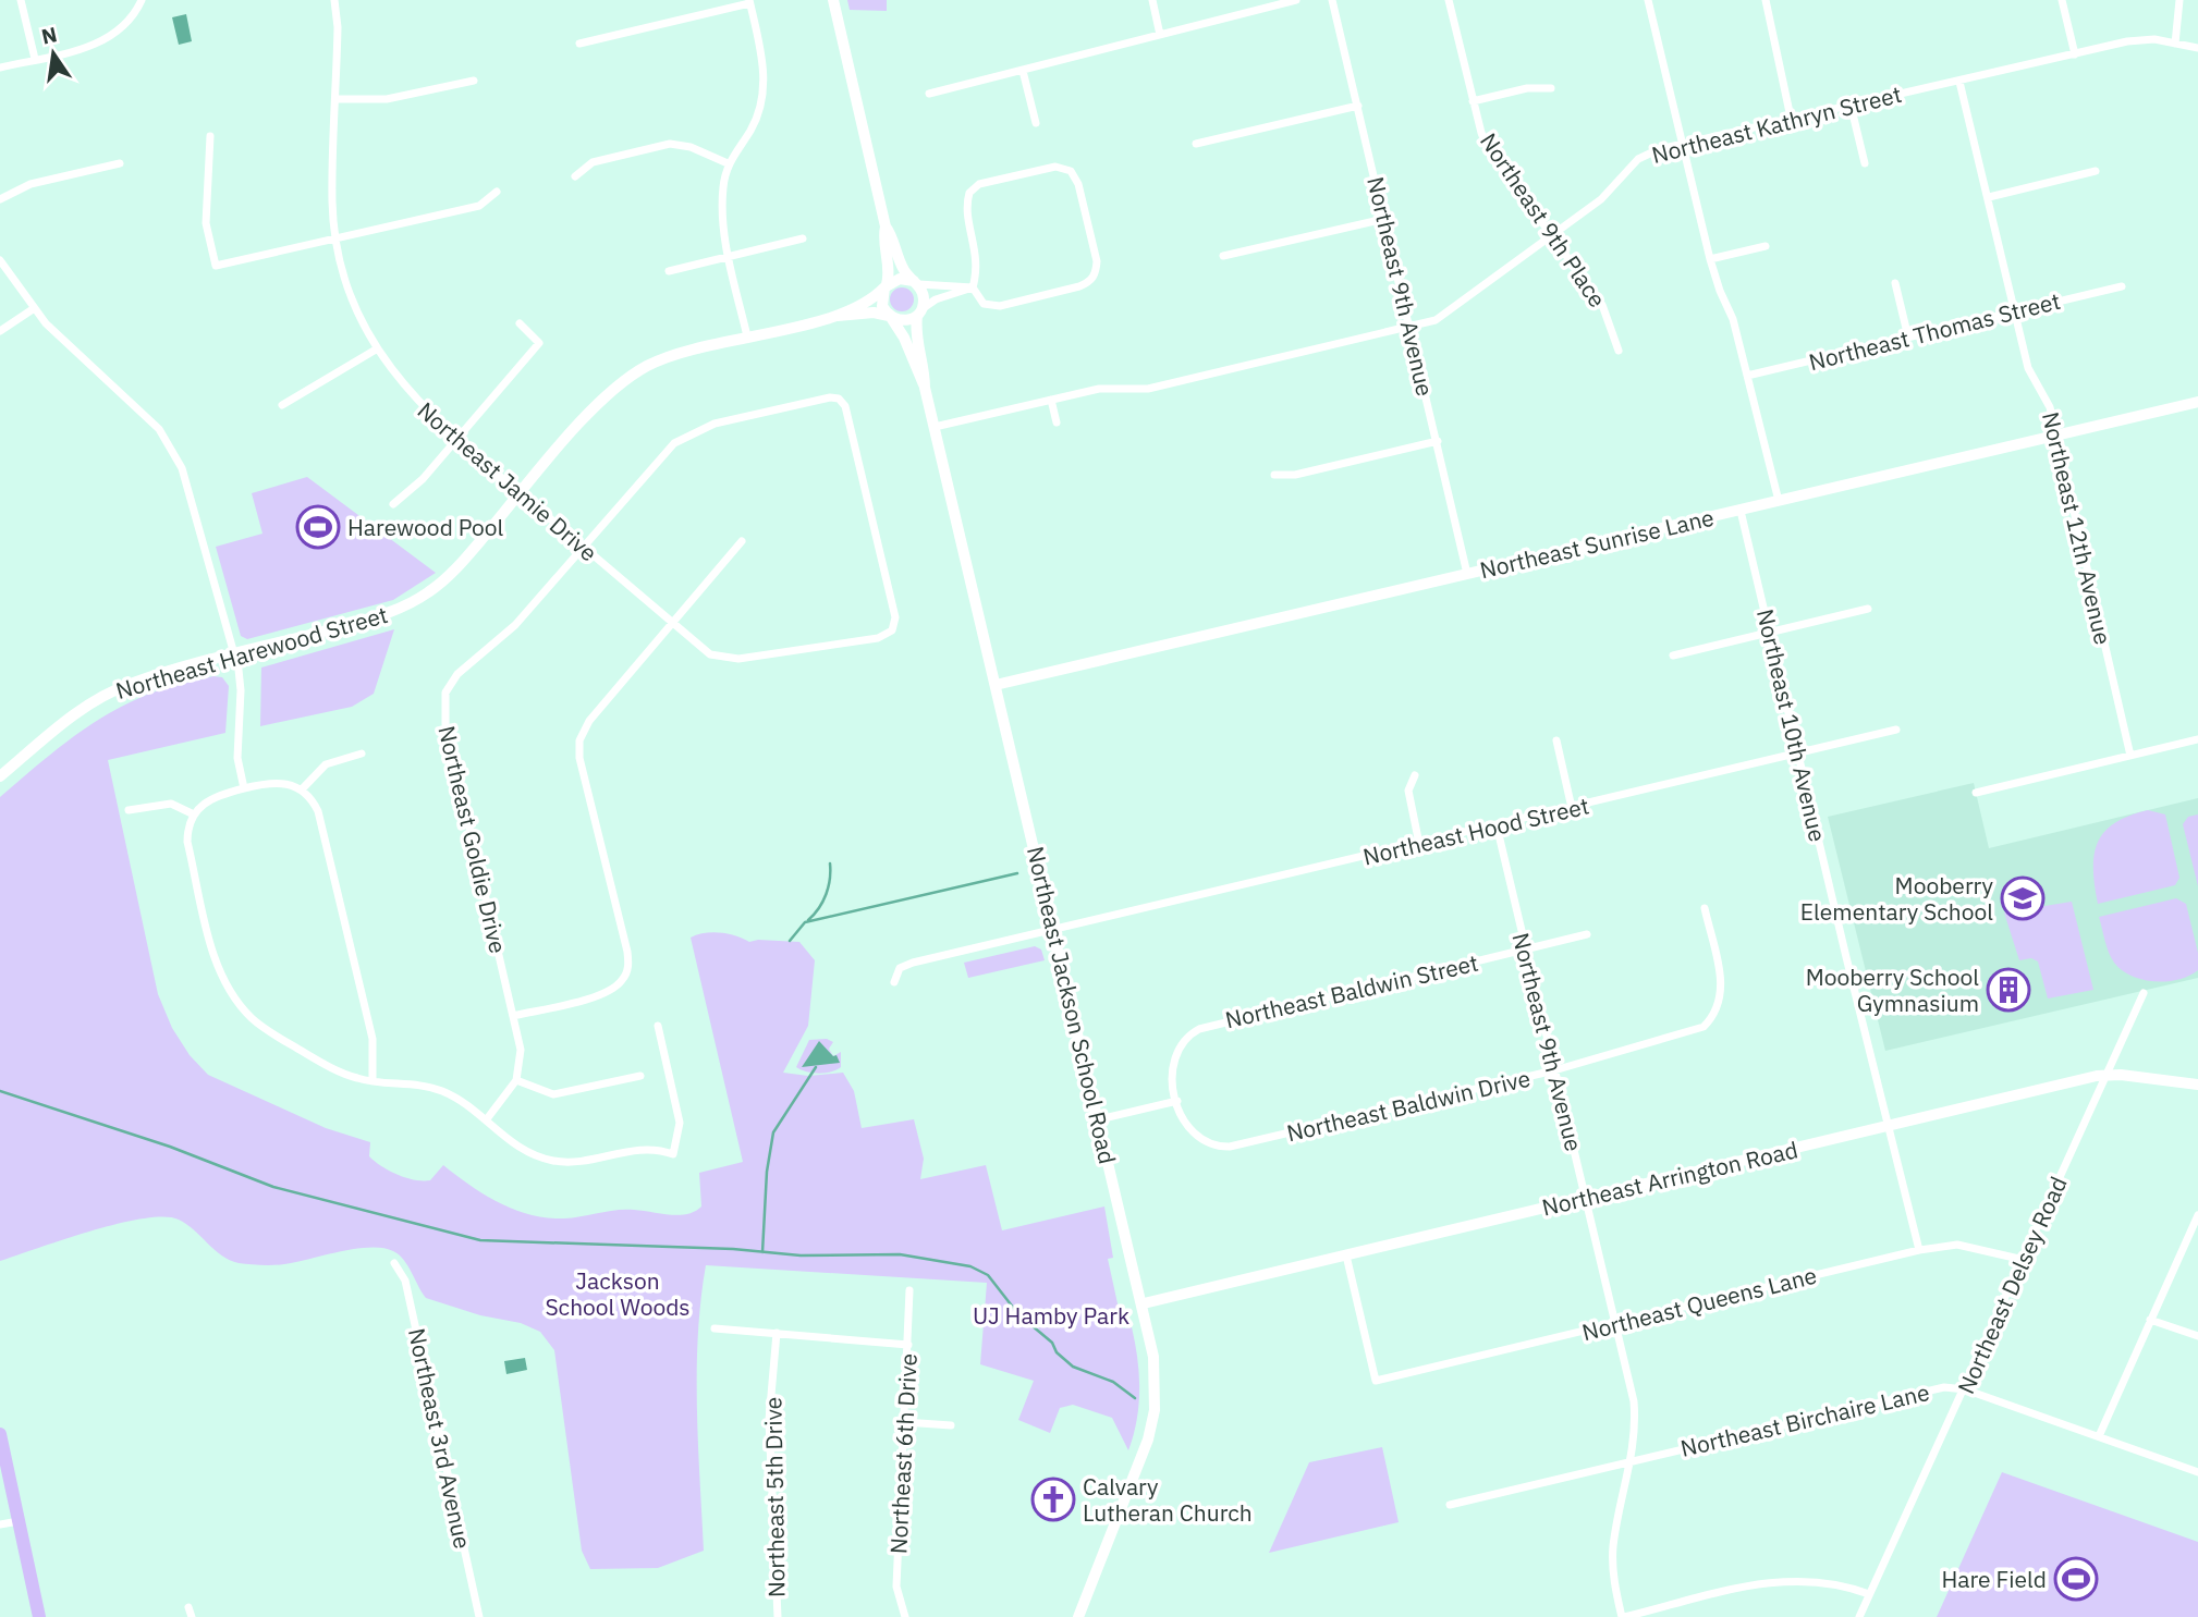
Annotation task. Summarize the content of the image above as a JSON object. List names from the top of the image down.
{
  "streets": {
    "street": [
      "Northeast Kathryn Street",
      "Northeast 9th Place",
      "Northeast 9th Avenue",
      "Northeast Thomas Street",
      "Northeast Jamie Drive",
      "Northeast 12th Avenue",
      "Northeast Sunrise Lane",
      "Northeast Harewood Street",
      "Northeast 10th Avenue",
      "Northeast Hood Street",
      "Northeast Goldie Drive",
      "Northeast Baldwin Street",
      "Northeast Jackson School Road",
      "Northeast Baldwin Drive",
      "Northeast Arrington Road",
      "Northeast Delsey Road",
      "Northeast Queens Lane",
      "Northeast Birchaire Lane",
      "Northeast 3rd Avenue",
      "Northeast 6th Drive",
      "Northeast 5th Drive"
    ]
  },
  "crossings": [
    ["Northeast Kathryn Street", "Northeast 9th Place"],
    ["Northeast Kathryn Street", "Northeast 9th Avenue"],
    ["Northeast Kathryn Street", "Northeast 12th Avenue"],
    ["Northeast Kathryn Street", "Northeast Jackson School Road"],
    ["Northeast 9th Avenue", "Northeast Sunrise Lane"],
    ["Northeast 9th Avenue", "Northeast Hood Street"],
    ["Northeast 9th Avenue", "Northeast Baldwin Street"],
    ["Northeast 9th Avenue", "Northeast Baldwin Drive"],
    ["Northeast 9th Avenue", "Northeast Arrington Road"],
    ["Northeast 9th Avenue", "Northeast Queens Lane"],
    ["Northeast 9th Avenue", "Northeast Birchaire Lane"],
    ["Northeast Thomas Street", "Northeast 12th Avenue"],
    ["Northeast Jamie Drive", "Northeast Harewood Street"],
    ["Northeast Jamie Drive", "Northeast Goldie Drive"],
    ["Northeast 12th Avenue", "Northeast Sunrise Lane"],
    ["Northeast Sunrise Lane", "Northeast 10th Avenue"],
    ["Northeast Sunrise Lane", "Northeast Jackson School Road"],
    ["Northeast Harewood Street", "Northeast Jackson School Road"],
    ["Northeast 10th Avenue", "Northeast Hood Street"],
    ["Northeast 10th Avenue", "Northeast Arrington Road"],
    ["Northeast 10th Avenue", "Northeast Queens Lane"],
    ["Northeast Hood Street", "Northeast Jackson School Road"],
    ["Northeast Baldwin Street", "Northeast Baldwin Drive"],
    ["Northeast Jackson School Road", "Northeast Arrington Road"],
    ["Northeast Arrington Road", "Northeast Delsey Road"],
    ["Northeast Arrington Road", "Northeast Queens Lane"],
    ["Northeast Delsey Road", "Northeast Queens Lane"],
    ["Northeast Delsey Road", "Northeast Birchaire Lane"]
  ],
  "parks": ["Jackson School Woods", "UJ Hamby Park"],
  "places": {
    "sports": ["Harewood Pool", "Hare Field"],
    "school or university": ["Mooberry Elementary School"],
    "building": ["Mooberry School Gymnasium"],
    "church": ["Calvary Lutheran Church"]
  },
  "north": "top"
}
